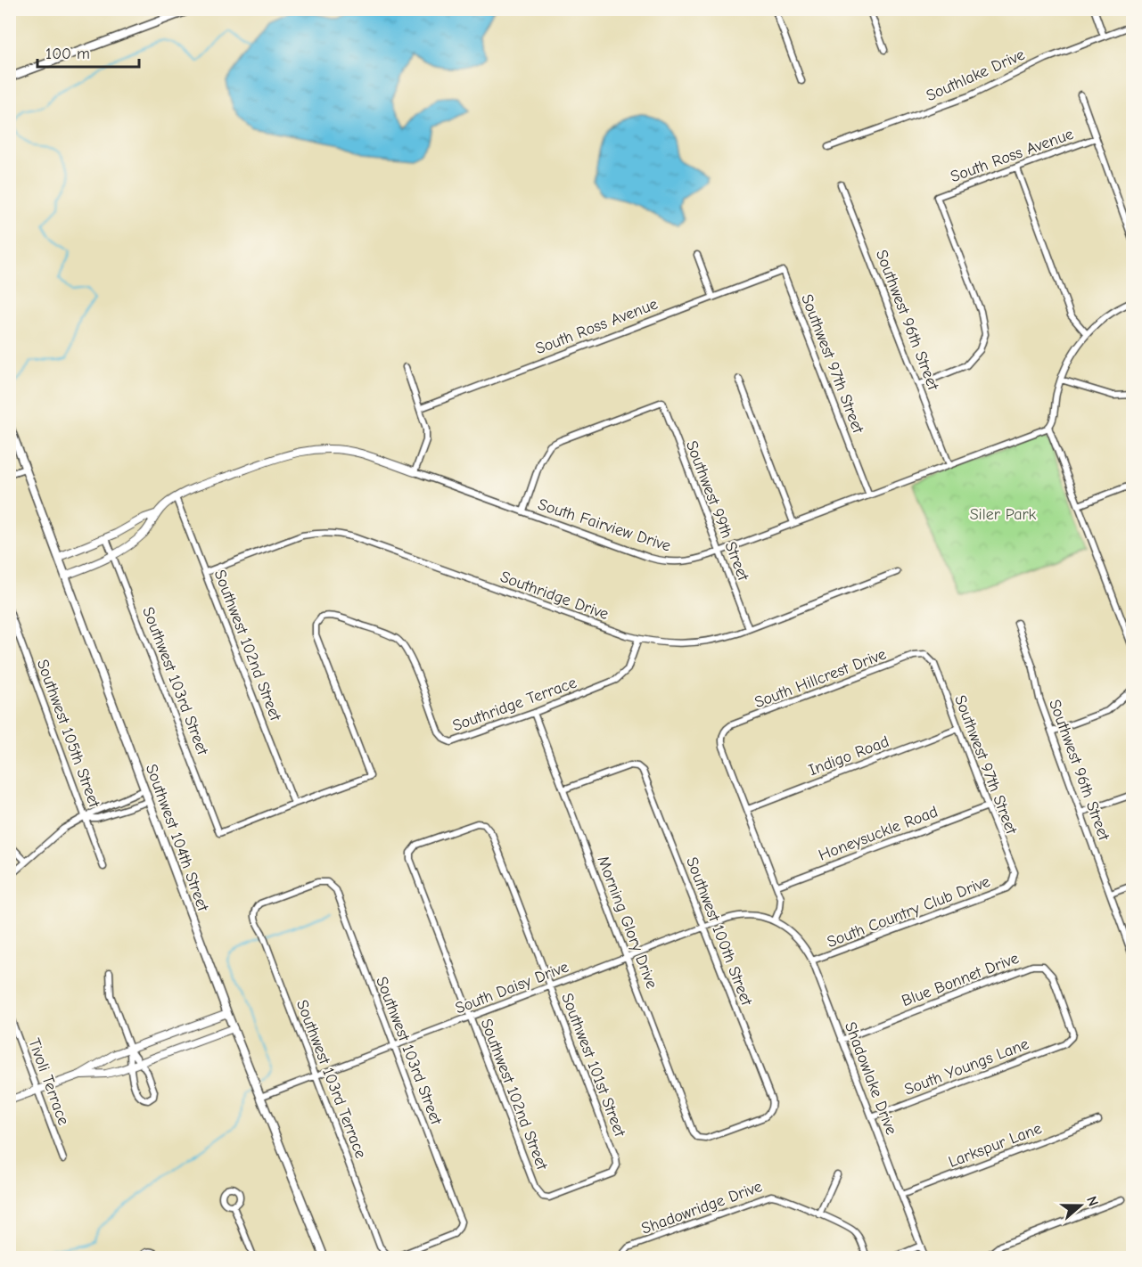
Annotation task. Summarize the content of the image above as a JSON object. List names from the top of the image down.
{
  "streets": {
    "main road": ["Southwest 104th Street"],
    "street": [
      "Southlake Drive",
      "South Ross Avenue",
      "Southwest 96th Street",
      "Southwest 97th Street",
      "Southwest 99th Street",
      "South Fairview Drive",
      "Southridge Drive",
      "Southwest 102nd Street",
      "South Hillcrest Drive",
      "Southwest 103rd Street",
      "Southridge Terrace",
      "Southwest 105th Street",
      "Indigo Road",
      "Honeysuckle Road",
      "South Country Club Drive",
      "Morning Glory Drive",
      "Southwest 100th Street",
      "Blue Bonnet Drive",
      "South Daisy Drive",
      "Southwest 101st Street",
      "South Youngs Lane",
      "Shadowlake Drive",
      "Southwest 103rd Terrace",
      "Tivoli Terrace",
      "Larkspur Lane",
      "Shadowridge Drive"
    ]
  },
  "crossings": [
    ["South Ross Avenue", "Southwest 96th Street"],
    ["South Ross Avenue", "Southwest 97th Street"],
    ["Southwest 96th Street", "South Fairview Drive"],
    ["Southwest 97th Street", "South Fairview Drive"],
    ["Southwest 97th Street", "South Hillcrest Drive"],
    ["Southwest 97th Street", "Indigo Road"],
    ["Southwest 97th Street", "Honeysuckle Road"],
    ["Southwest 97th Street", "South Country Club Drive"],
    ["Southwest 99th Street", "South Fairview Drive"],
    ["Southwest 99th Street", "Southridge Drive"],
    ["South Fairview Drive", "Southwest 102nd Street"],
    ["South Fairview Drive", "Southwest 103rd Street"],
    ["South Fairview Drive", "Southwest 104th Street"],
    ["Southridge Drive", "Southwest 102nd Street"],
    ["Southridge Drive", "Southridge Terrace"],
    ["Southwest 102nd Street", "Southwest 103rd Street"],
    ["Southwest 102nd Street", "Southridge Terrace"],
    ["Southwest 102nd Street", "South Daisy Drive"],
    ["Southwest 102nd Street", "Southwest 101st Street"],
    ["South Hillcrest Drive", "Indigo Road"],
    ["Southwest 103rd Street", "Southridge Terrace"],
    ["Southwest 103rd Street", "South Daisy Drive"],
    ["Southwest 103rd Street", "Southwest 103rd Terrace"],
    ["Southridge Terrace", "Morning Glory Drive"],
    ["Southwest 104th Street", "South Daisy Drive"],
    ["South Country Club Drive", "Shadowlake Drive"],
    ["Morning Glory Drive", "Southwest 100th Street"],
    ["Morning Glory Drive", "South Daisy Drive"],
    ["Southwest 100th Street", "South Daisy Drive"],
    ["Blue Bonnet Drive", "South Youngs Lane"],
    ["Blue Bonnet Drive", "Shadowlake Drive"],
    ["South Daisy Drive", "Southwest 101st Street"],
    ["South Daisy Drive", "Shadowlake Drive"],
    ["South Daisy Drive", "Southwest 103rd Terrace"],
    ["South Youngs Lane", "Shadowlake Drive"],
    ["Shadowlake Drive", "Larkspur Lane"]
  ],
  "parks": ["Siler Park"],
  "scale_bar": "100 m",
  "north": "right"
}
